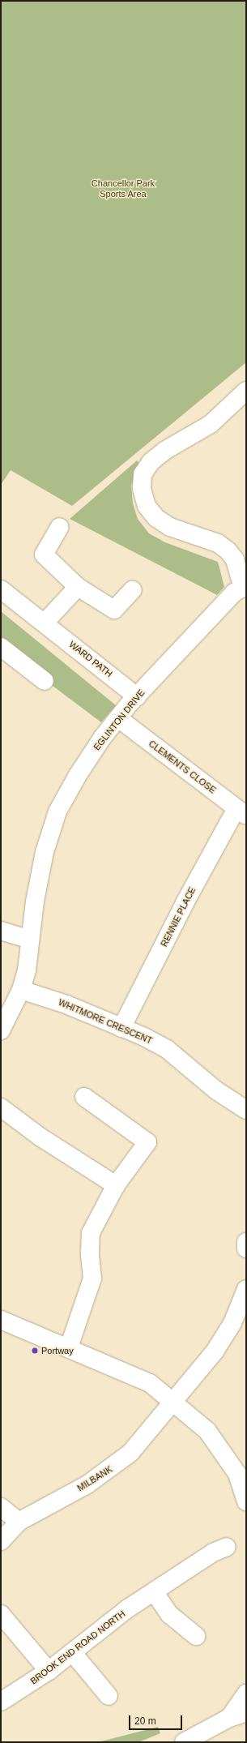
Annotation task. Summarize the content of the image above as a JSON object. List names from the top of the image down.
{
  "streets": {
    "street": [
      "WARD PATH",
      "EGLINTON DRIVE",
      "CLEMENTS CLOSE",
      "RENNIE PLACE",
      "WHITMORE CRESCENT",
      "MILBANK",
      "BROOK END ROAD NORTH"
    ]
  },
  "crossings": [
    ["WARD PATH", "EGLINTON DRIVE"],
    ["EGLINTON DRIVE", "CLEMENTS CLOSE"],
    ["EGLINTON DRIVE", "WHITMORE CRESCENT"],
    ["CLEMENTS CLOSE", "RENNIE PLACE"],
    ["RENNIE PLACE", "WHITMORE CRESCENT"]
  ],
  "parks": ["Chancellor Park Sports Area"],
  "places": ["Portway"],
  "scale_bar": "20 m"
}
